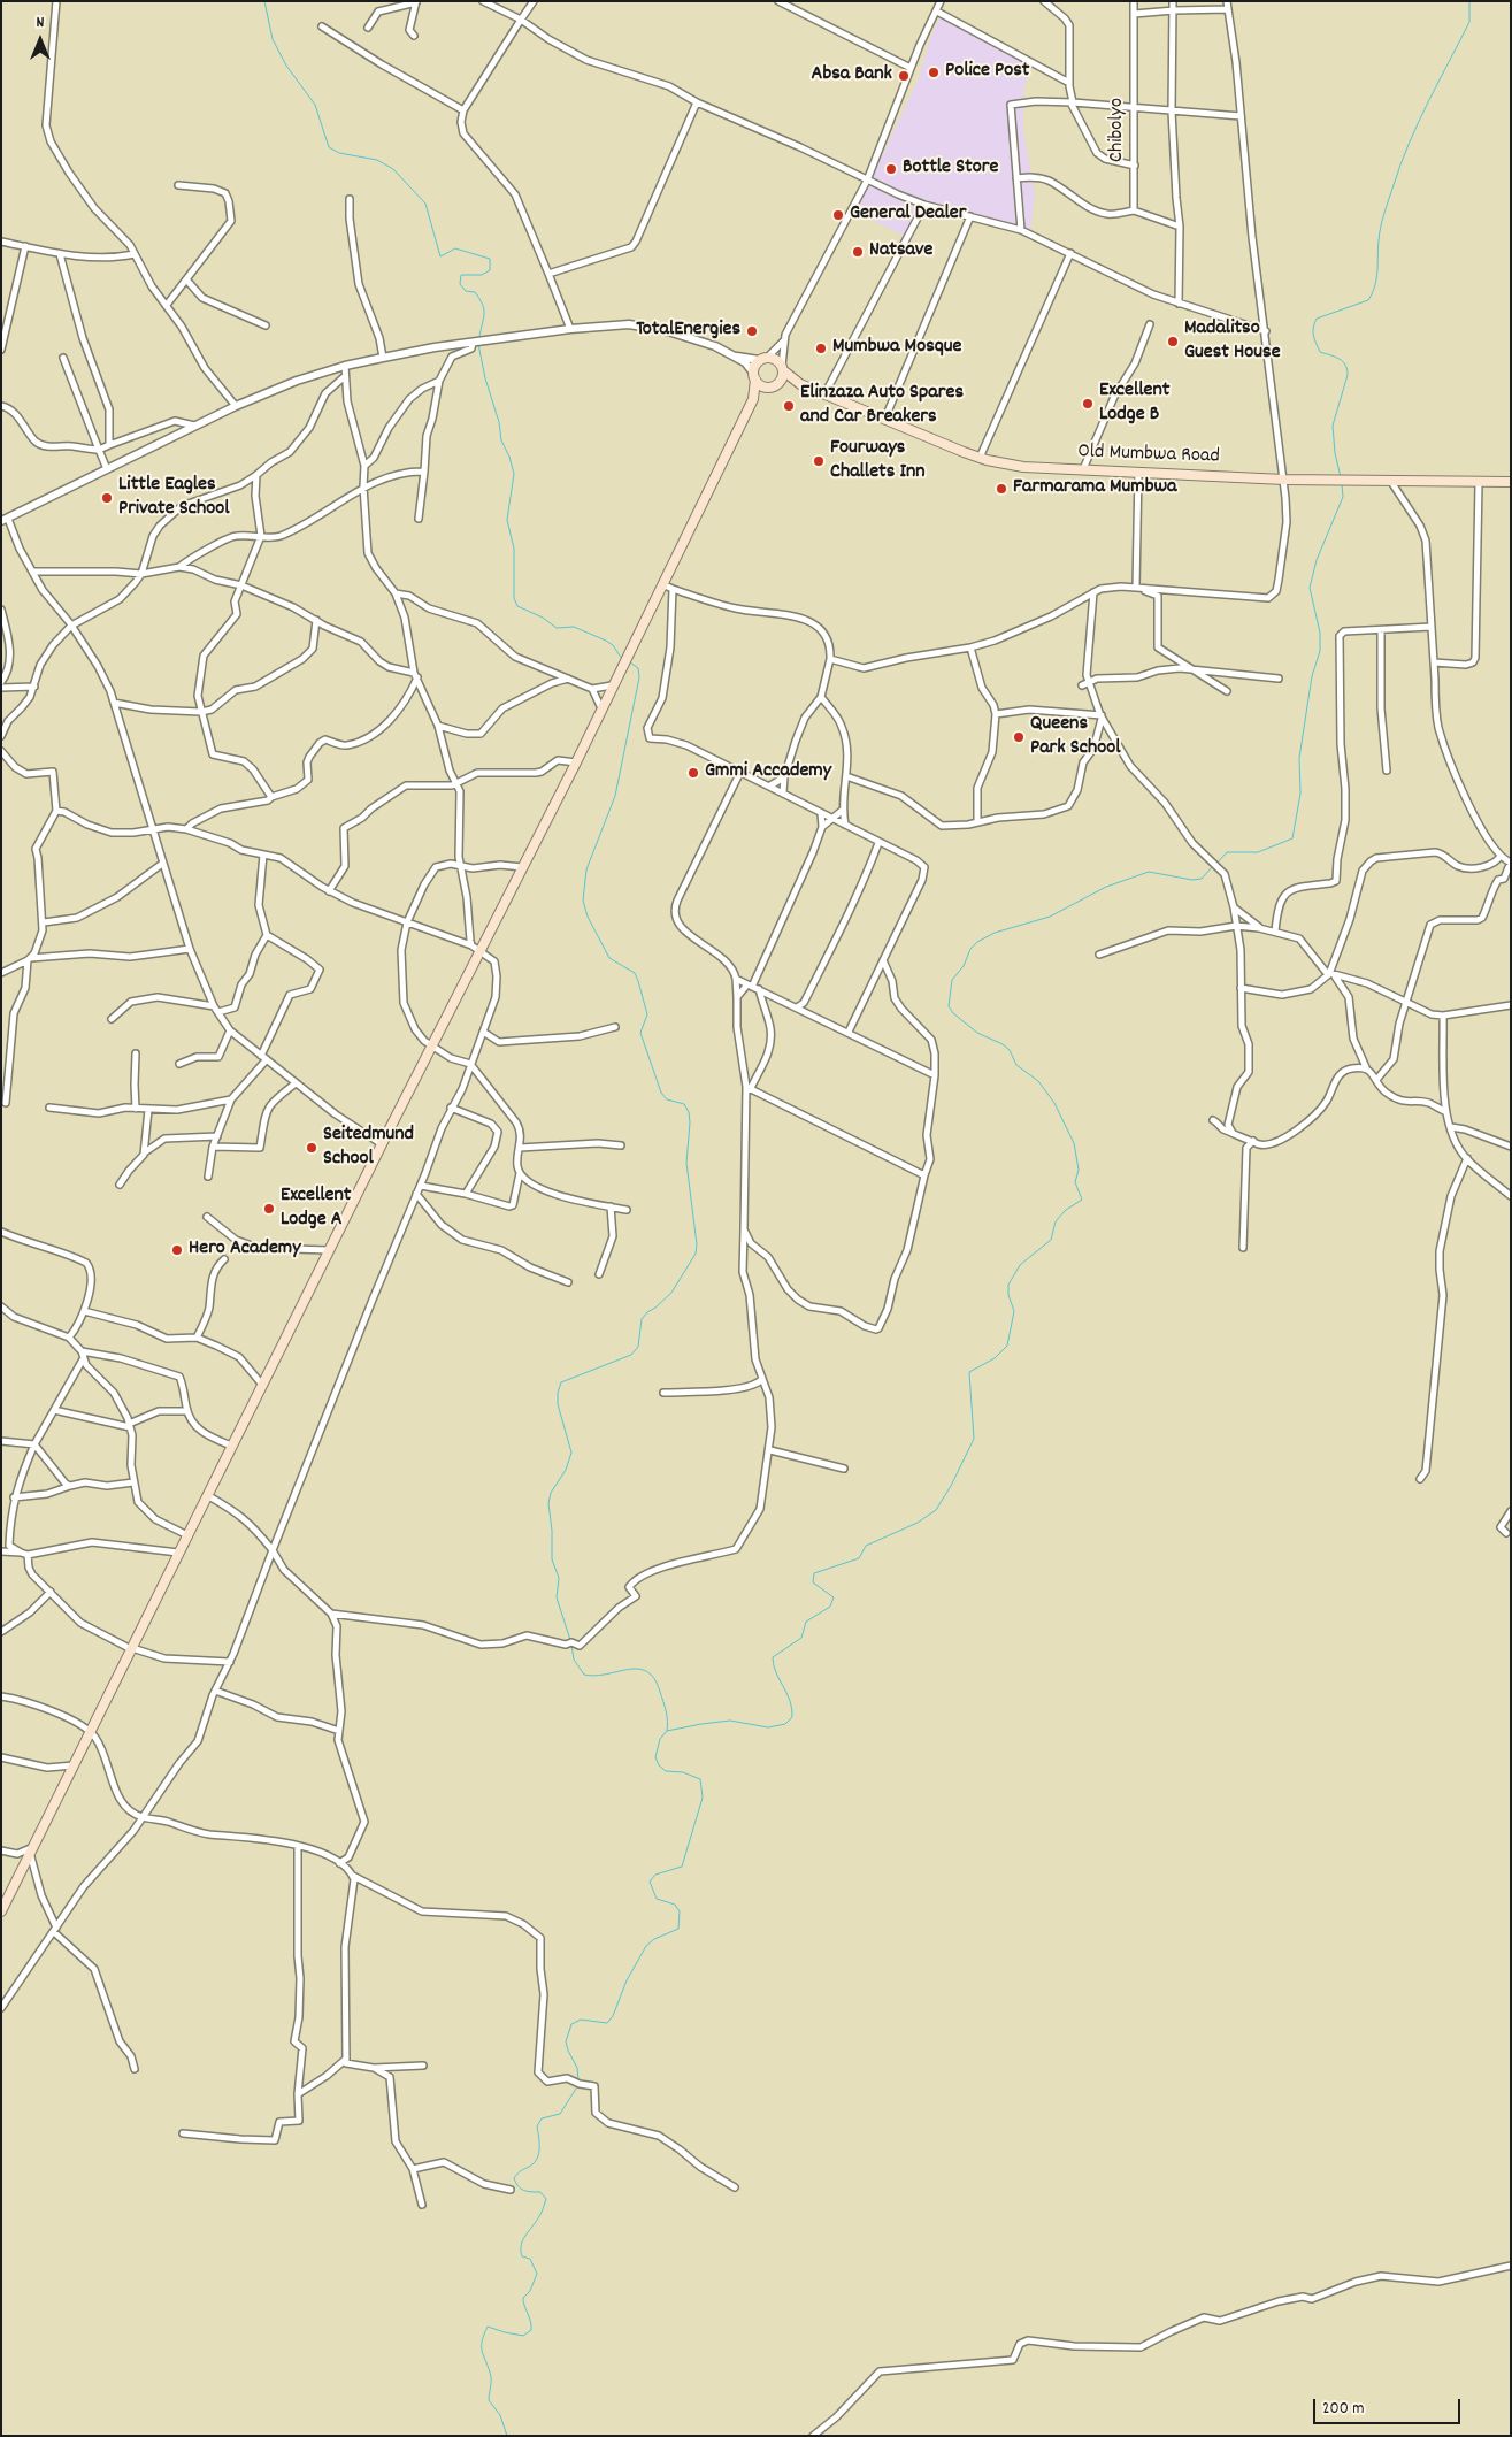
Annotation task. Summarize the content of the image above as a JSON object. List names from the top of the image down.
{
  "streets": {
    "main road": ["Old Mumbwa Road"],
    "street": ["Chibolyo"]
  },
  "places": [
    "Police Post",
    "Absa Bank",
    "Bottle Store",
    "General Dealer",
    "Natsave",
    "TotalEnergies",
    "Madalitso Guest House",
    "Mumbwa Mosque",
    "Excellent Lodge B",
    "Elinzaza Auto Spares and Car Breakers",
    "Fourways Challets Inn",
    "Farmarama Mumbwa",
    "Little Eagles Private School",
    "Queens Park School",
    "Gmmi Accademy",
    "Seitedmund School",
    "Excellent Lodge A",
    "Hero Academy"
  ],
  "scale_bar": "200 m",
  "north": "top"
}
